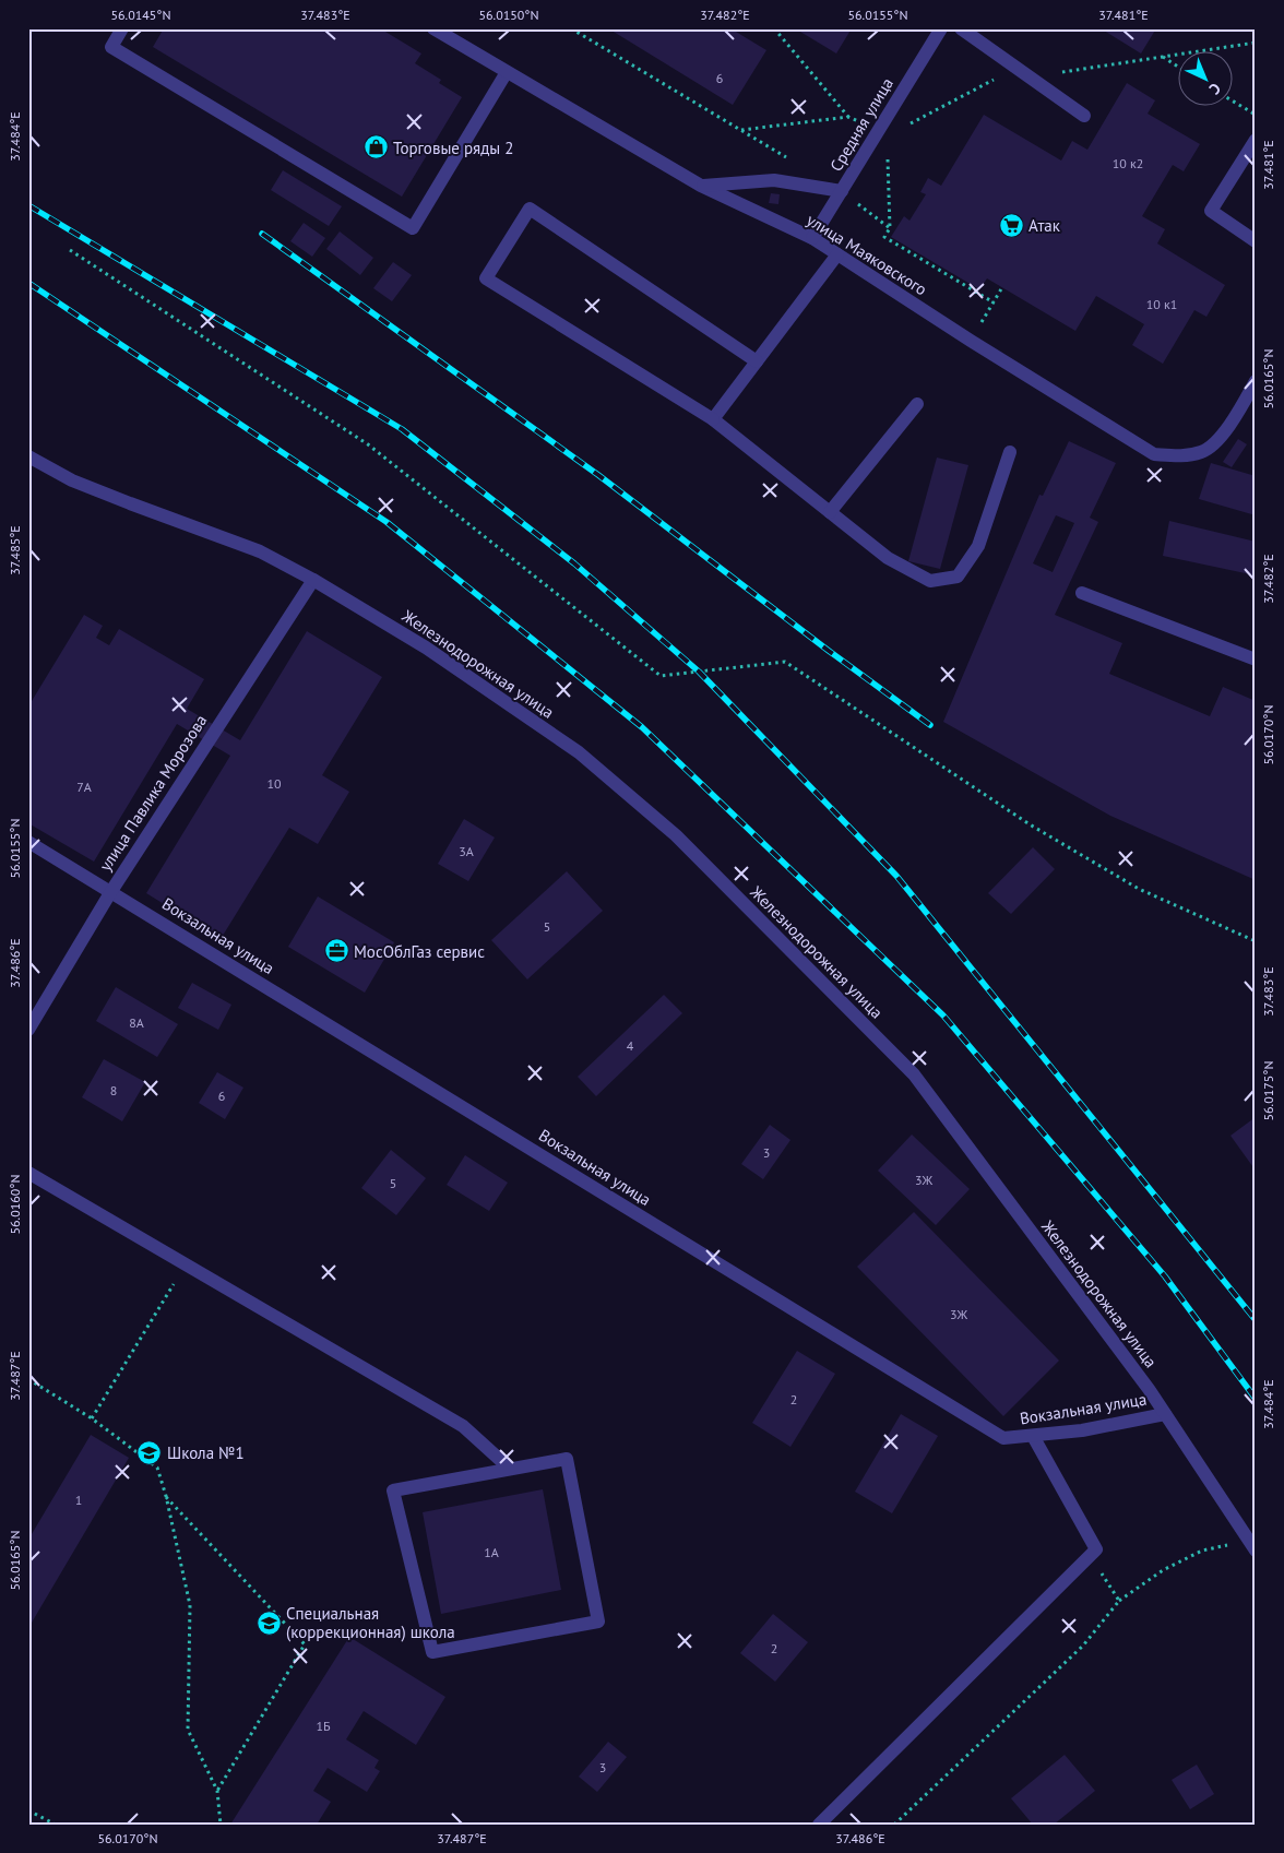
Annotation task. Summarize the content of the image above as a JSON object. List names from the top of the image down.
{
  "streets": {
    "street": [
      "Средняя улица",
      "улица Маяковского",
      "Железнодорожная улица",
      "улица Павлика Морозова",
      "Вокзальная улица"
    ]
  },
  "crossings": [
    ["Средняя улица", "улица Маяковского"],
    ["Железнодорожная улица", "улица Павлика Морозова"],
    ["Железнодорожная улица", "Вокзальная улица"],
    ["улица Павлика Морозова", "Вокзальная улица"]
  ],
  "places": {
    "shop": ["Торговые ряды 2"],
    "supermarket": ["Атак"],
    "office": ["МосОблГаз сервис"],
    "school or university": ["Школа №1", "Специальная (коррекционная) школа"]
  },
  "house_numbers": [
    "6",
    "10 к2",
    "10 к1",
    "10",
    "7А",
    "3А",
    "5",
    "8А",
    "4",
    "8",
    "6",
    "3",
    "3Ж",
    "5",
    "3Ж",
    "2",
    "1",
    "1А",
    "2",
    "1Б",
    "3"
  ],
  "north": "bottom right",
  "coordinates": [
    "56.0145°N",
    "37.483°E",
    "56.0150°N",
    "37.482°E",
    "56.0155°N",
    "37.481°E",
    "37.484°E",
    "56.0165°N",
    "37.485°E",
    "56.0170°N",
    "37.486°E",
    "56.0175°N",
    "56.0160°N",
    "37.487°E"
  ]
}
